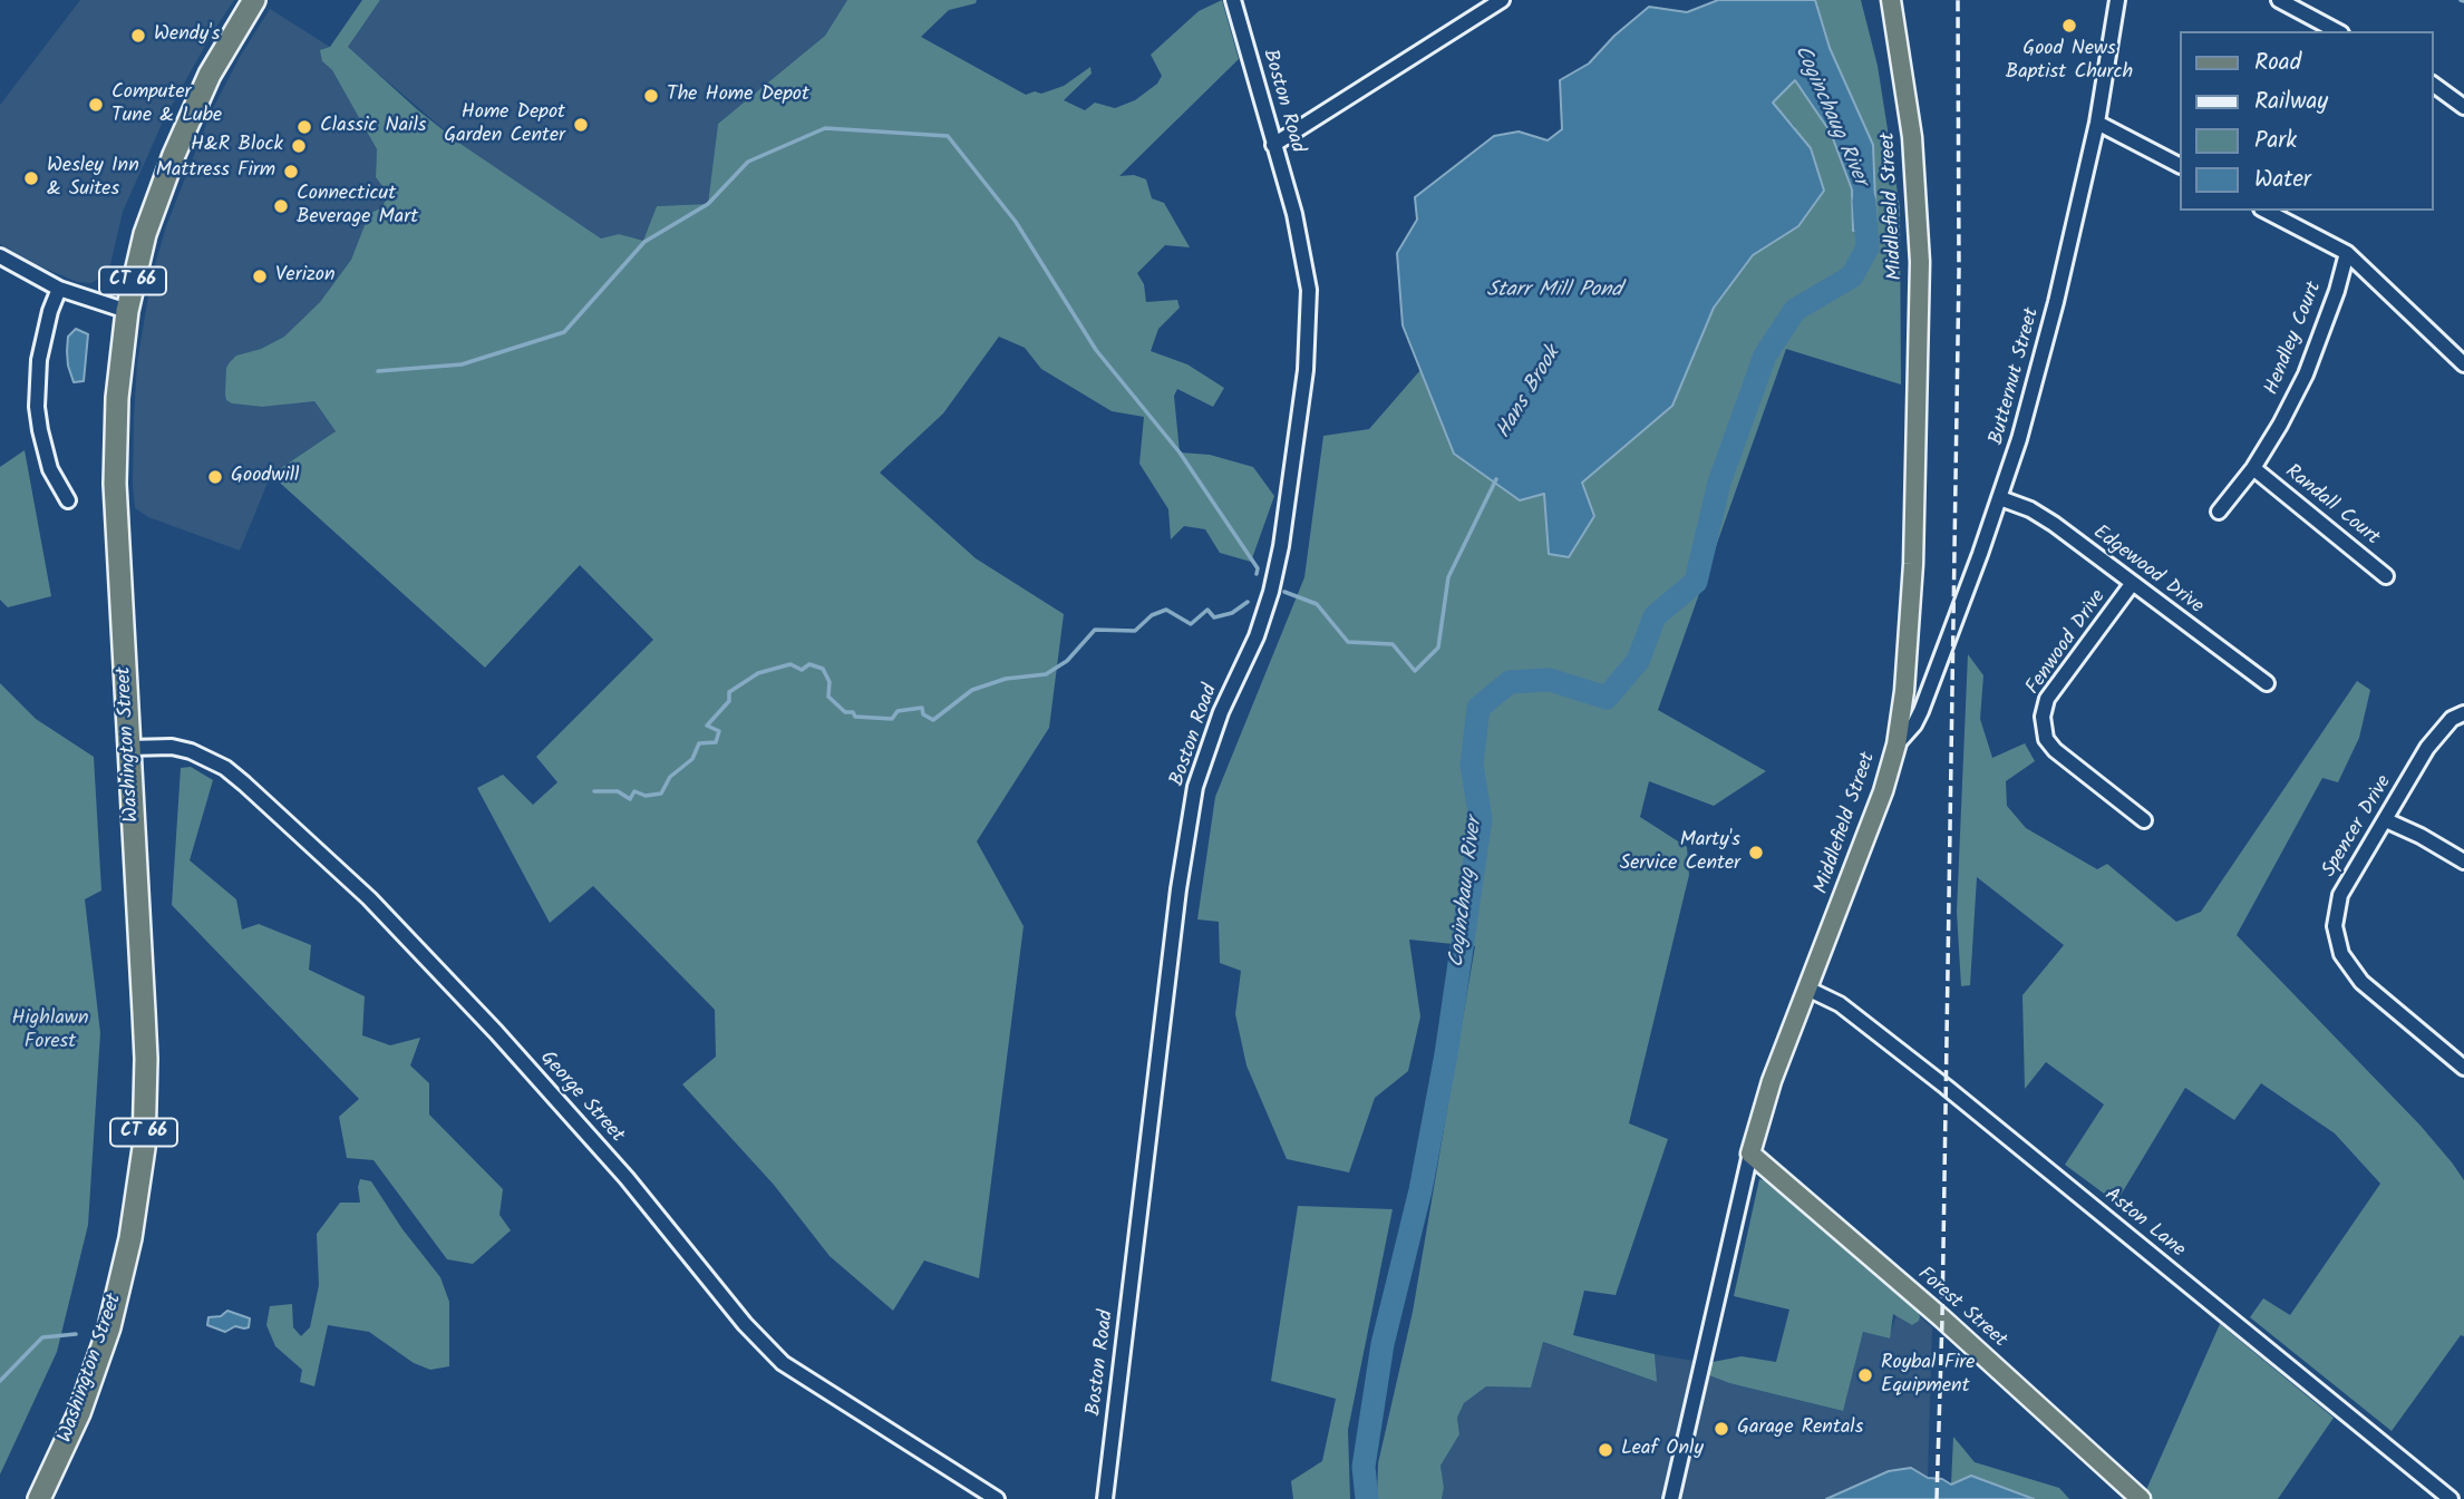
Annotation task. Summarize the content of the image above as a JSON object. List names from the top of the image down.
{
  "streets": {
    "highway": ["CT 66", "Washington Street"],
    "main road": ["Middlefield Street", "Forest Street"],
    "street": [
      "Boston Road",
      "Hendley Court",
      "Butternut Street",
      "Randall Court",
      "Edgewood Drive",
      "Fenwood Drive",
      "Spencer Drive",
      "George Street",
      "Aston Lane"
    ]
  },
  "crossings": [
    ["Middlefield Street", "Butternut Street"],
    ["Middlefield Street", "Aston Lane"],
    ["Middlefield Street", "Forest Street"],
    ["Hendley Court", "Randall Court"],
    ["Butternut Street", "Edgewood Drive"],
    ["Edgewood Drive", "Fenwood Drive"],
    ["Washington Street", "George Street"]
  ],
  "water": ["Coginchaug River", "Starr Mill Pond", "Hans Brook"],
  "parks": ["Highlawn Forest"],
  "places": [
    "Good News Baptist Church",
    "Wendy's",
    "The Home Depot",
    "Computer Tune & Lube",
    "Home Depot Garden Center",
    "Classic Nails",
    "H&R Block",
    "Mattress Firm",
    "Wesley Inn & Suites",
    "Connecticut Beverage Mart",
    "Verizon",
    "Goodwill",
    "Marty's Service Center",
    "Roybal Fire Equipment",
    "Garage Rentals",
    "Leaf Only"
  ],
  "legend": [
    "Road",
    "Railway",
    "Park",
    "Water"
  ]
}
